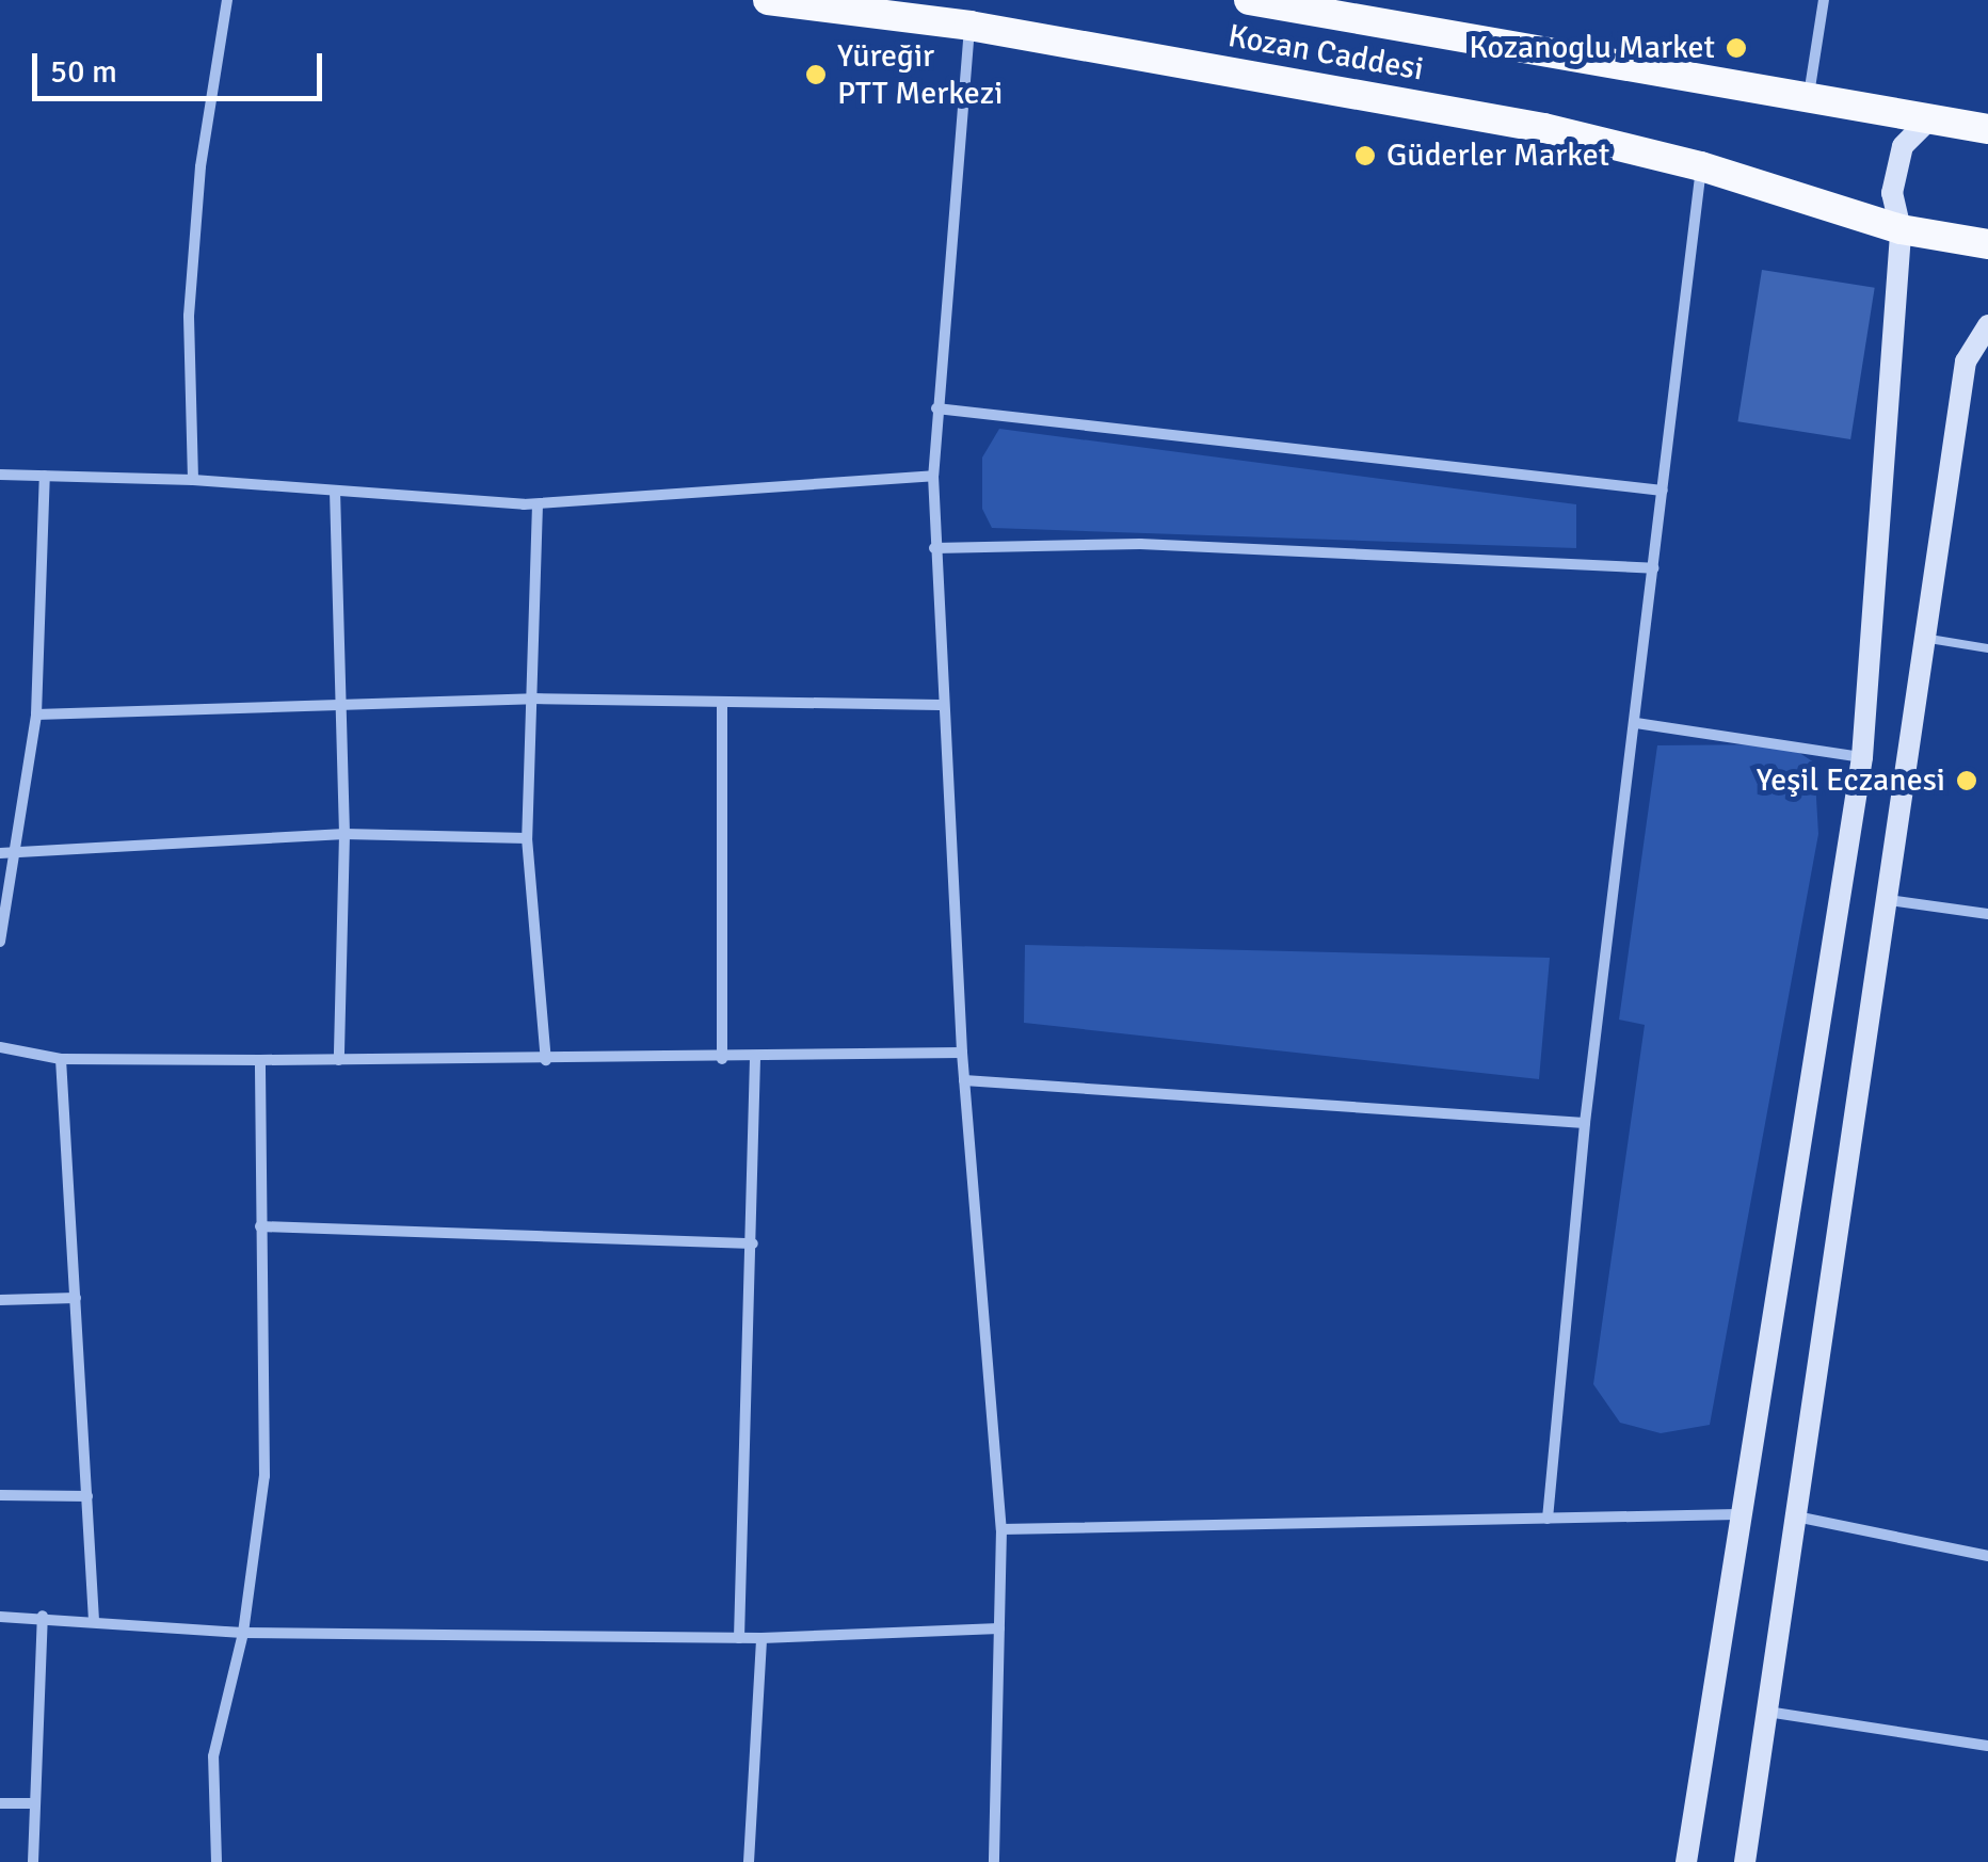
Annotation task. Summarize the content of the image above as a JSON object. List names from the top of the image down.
{
  "streets": {
    "highway": ["Kozan Caddesi"]
  },
  "places": [
    "Kozanoglu Market",
    "Yüreğir PTT Merkezi",
    "Güderler Market",
    "Yeşil Eczanesi"
  ],
  "scale_bar": "50 m"
}
